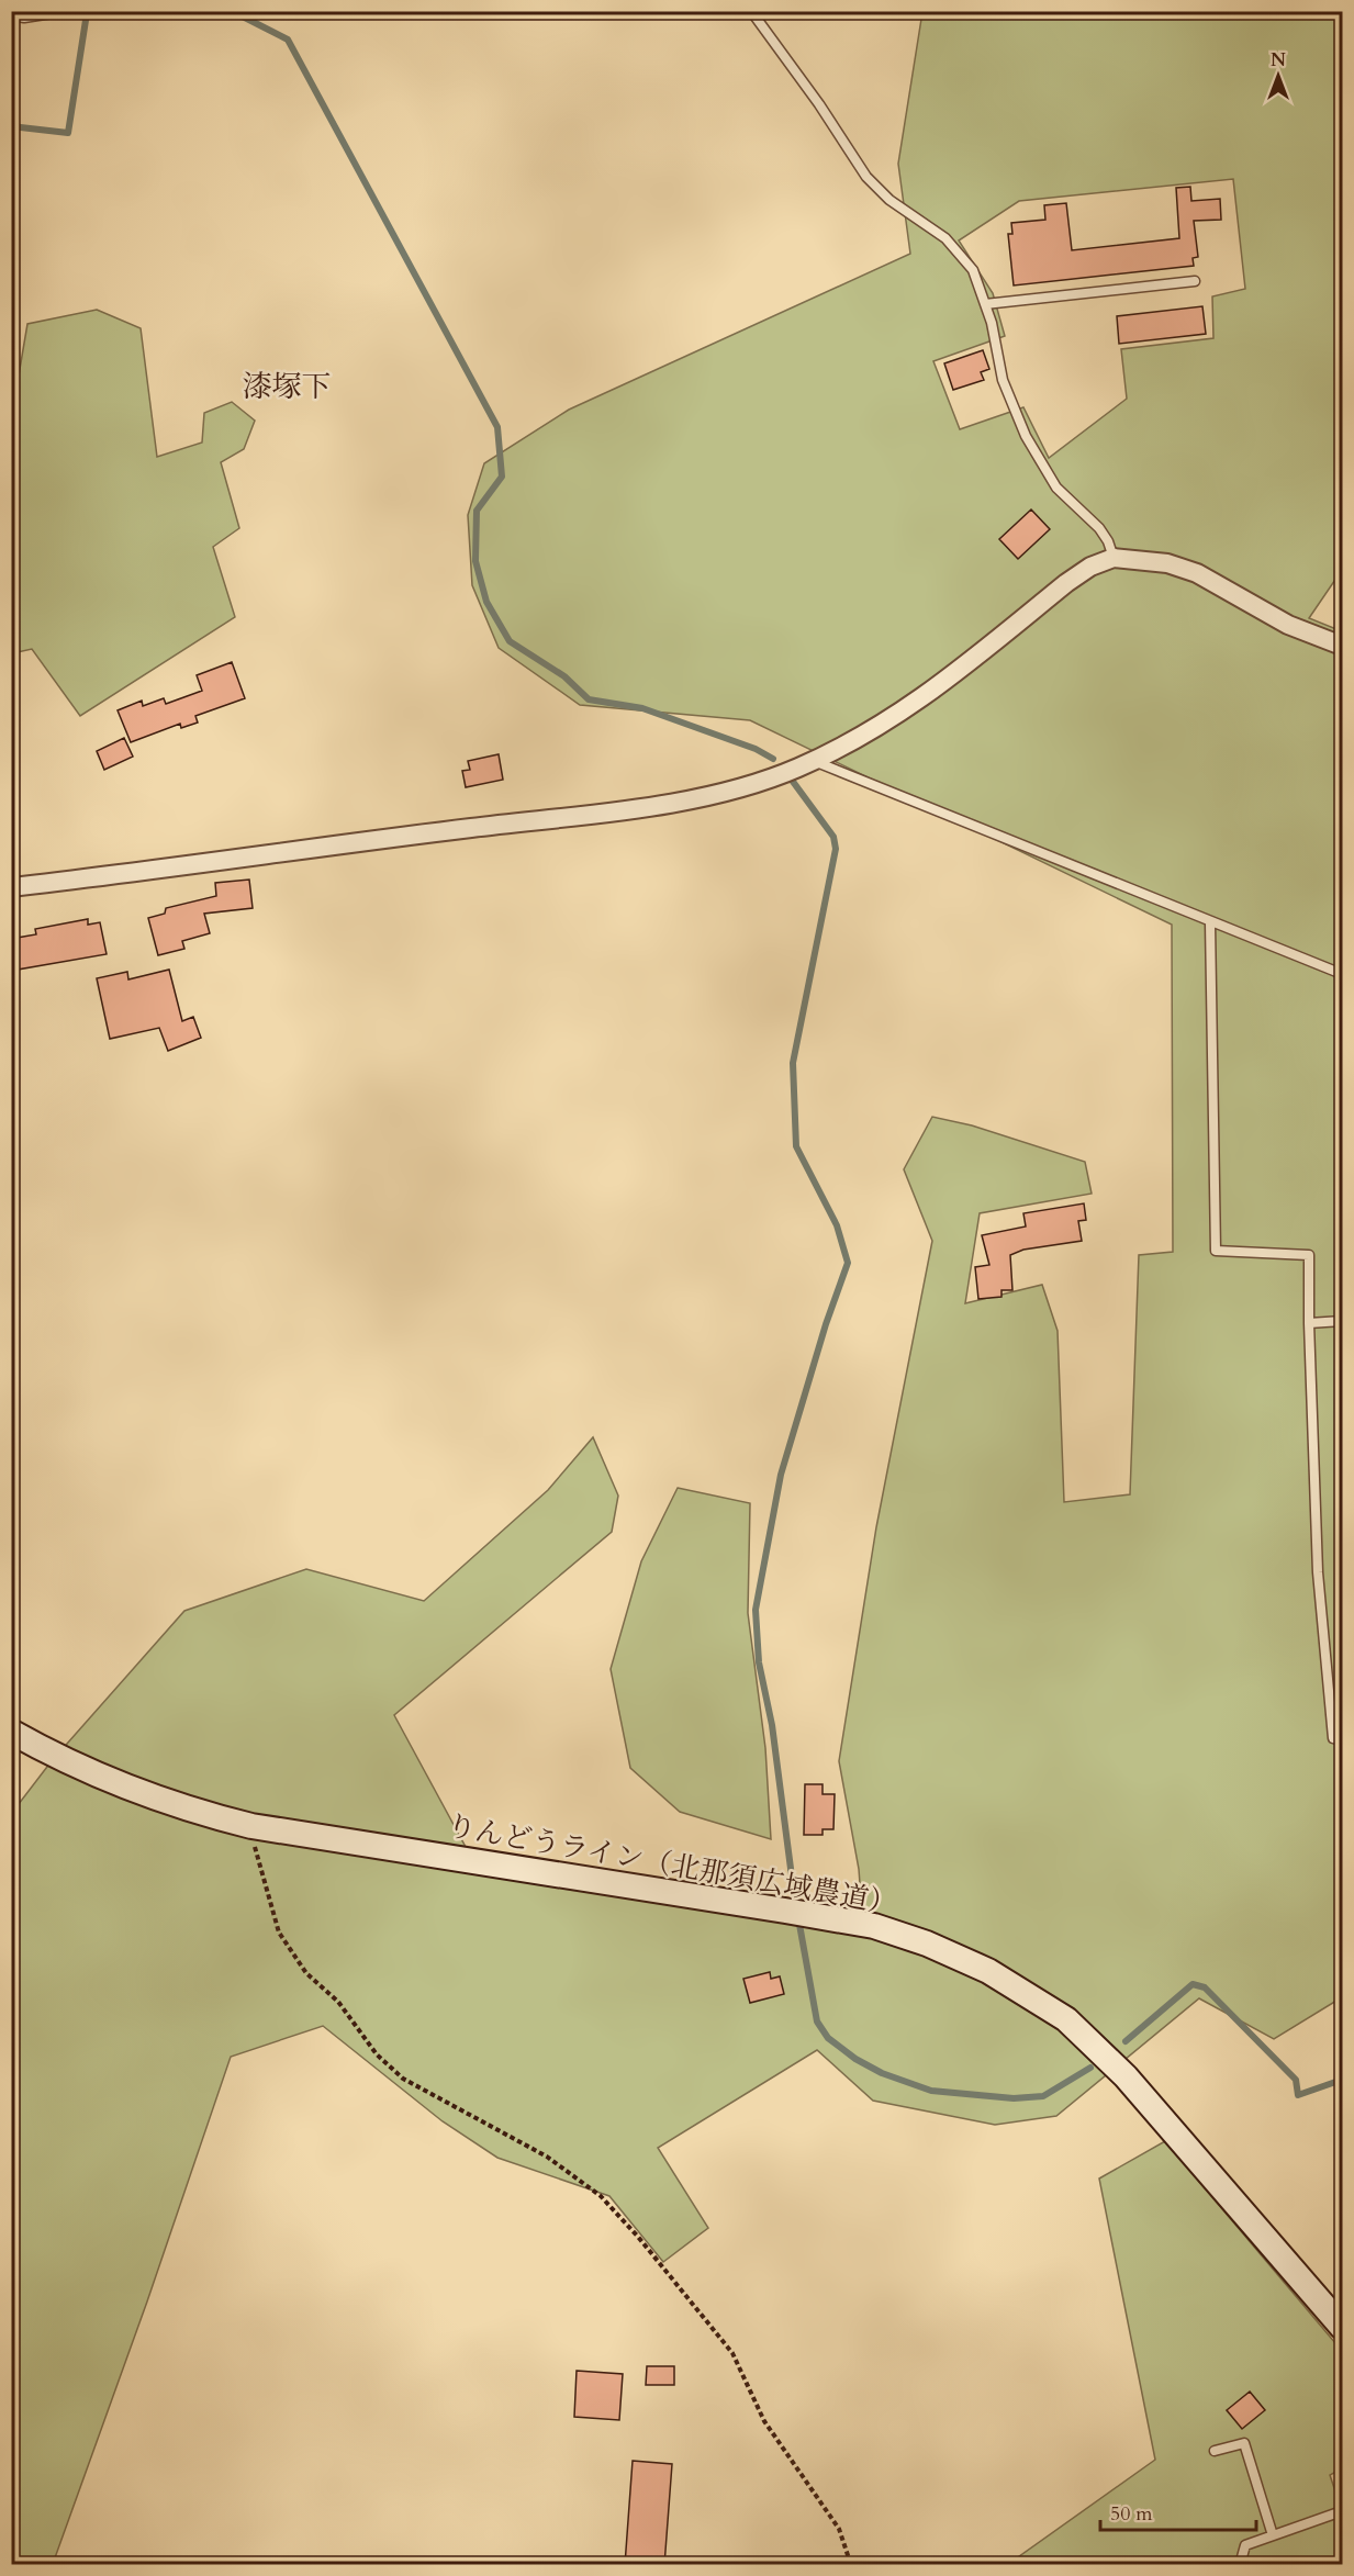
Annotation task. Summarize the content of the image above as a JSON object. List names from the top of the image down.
{
  "streets": {
    "street": ["りんどうライン（北那須広域農道）"]
  },
  "districts": ["漆塚下"],
  "scale_bar": "50 m",
  "north": "top"
}
